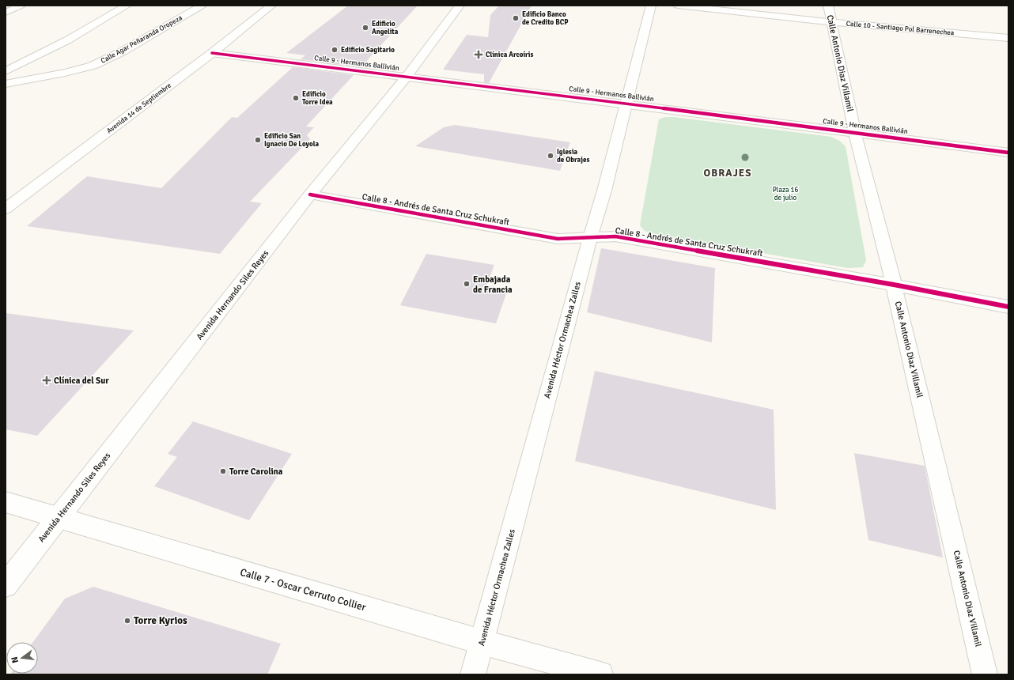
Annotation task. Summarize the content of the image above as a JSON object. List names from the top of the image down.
{
  "streets": {
    "street": [
      "Calle 10 - Santiago Pol Barrenechea",
      "Calle Agar Peñaranda Oropeza",
      "Calle 9 - Hermanos Ballivián",
      "Calle Antonio Diaz Villamil",
      "Avenida 14 de Septiembre",
      "Calle 8 - Andrés de Santa Cruz Schukraft",
      "Avenida Hernando Siles Reyes",
      "Avenida Héctor Ormachea Zalles",
      "Calle 7 - Oscar Cerruto Collier"
    ]
  },
  "crossings": [
    ["Calle 10 - Santiago Pol Barrenechea", "Calle Antonio Diaz Villamil"],
    ["Calle 9 - Hermanos Ballivián", "Calle Antonio Diaz Villamil"],
    ["Calle 9 - Hermanos Ballivián", "Avenida 14 de Septiembre"],
    ["Calle 9 - Hermanos Ballivián", "Avenida Hernando Siles Reyes"],
    ["Calle 9 - Hermanos Ballivián", "Avenida Héctor Ormachea Zalles"],
    ["Calle Antonio Diaz Villamil", "Calle 8 - Andrés de Santa Cruz Schukraft"],
    ["Calle 8 - Andrés de Santa Cruz Schukraft", "Avenida Hernando Siles Reyes"],
    ["Calle 8 - Andrés de Santa Cruz Schukraft", "Avenida Héctor Ormachea Zalles"],
    ["Avenida Hernando Siles Reyes", "Calle 7 - Oscar Cerruto Collier"],
    ["Avenida Héctor Ormachea Zalles", "Calle 7 - Oscar Cerruto Collier"]
  ],
  "districts": ["OBRAJES"],
  "parks": ["Plaza 16 de julio"],
  "places": {
    "other": [
      "Edificio Banco de Credito BCP",
      "Edificio Angelita",
      "Edificio Sagitario",
      "Edificio Torre Idea",
      "Edificio San Ignacio De Loyola",
      "Iglesia de Obrajes",
      "Embajada de Francia",
      "Torre Carolina",
      "Torre Kyrios"
    ],
    "health": ["Clínica Arcoíris", "Clínica del Sur"]
  },
  "north": "left"
}
